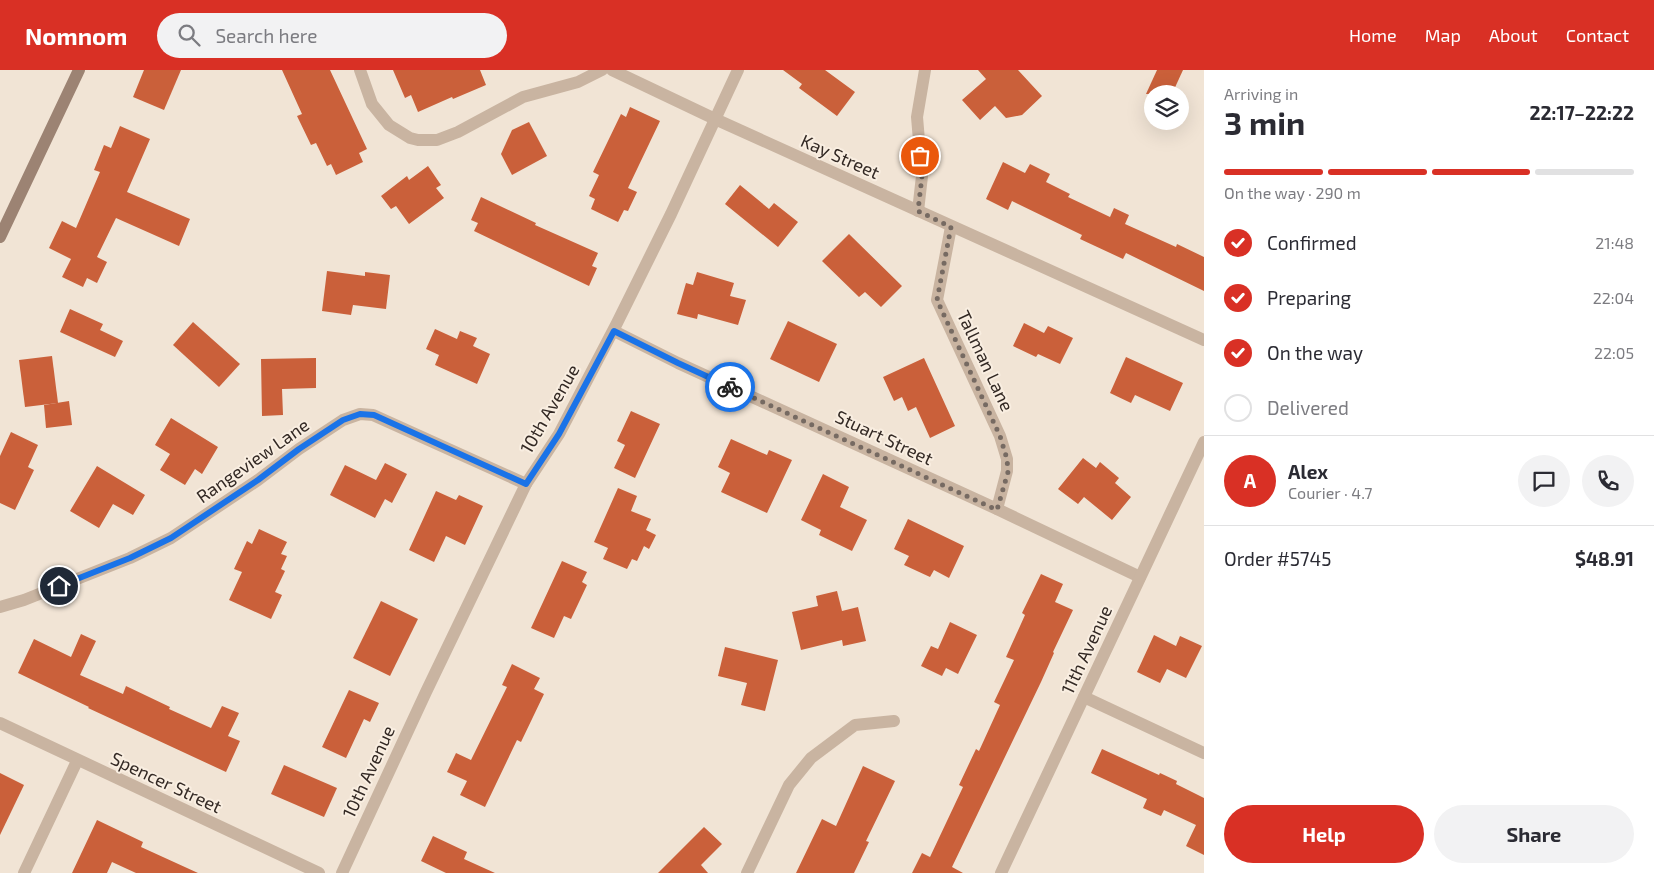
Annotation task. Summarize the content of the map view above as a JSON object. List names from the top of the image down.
{
  "streets": {
    "street": [
      "Kay Street",
      "Tallman Lane",
      "10th Avenue",
      "Stuart Street",
      "Rangeview Lane",
      "11th Avenue",
      "Spencer Street"
    ]
  },
  "crossings": [
    ["Kay Street", "Tallman Lane"],
    ["Kay Street", "10th Avenue"],
    ["Tallman Lane", "Stuart Street"],
    ["10th Avenue", "Stuart Street"],
    ["10th Avenue", "Rangeview Lane"],
    ["Stuart Street", "11th Avenue"]
  ],
  "page": {
    "header": "Nomnom",
    "search": "Search here",
    "nav": [
      "Home",
      "Map",
      "About",
      "Contact"
    ],
    "heading": ["3 min", "Arriving in", "22:17–22:22"],
    "panel": [
      "Alex",
      "Courier · 4.7",
      "Order #5745",
      "$48.91"
    ],
    "bar": "On the way · 290 m",
    "list": [
      ["Confirmed", "21:48"],
      ["Preparing", "22:04"],
      ["On the way", "22:05"],
      "Delivered"
    ],
    "round": "A",
    "buttons": ["Help", "Share"]
  }
}
